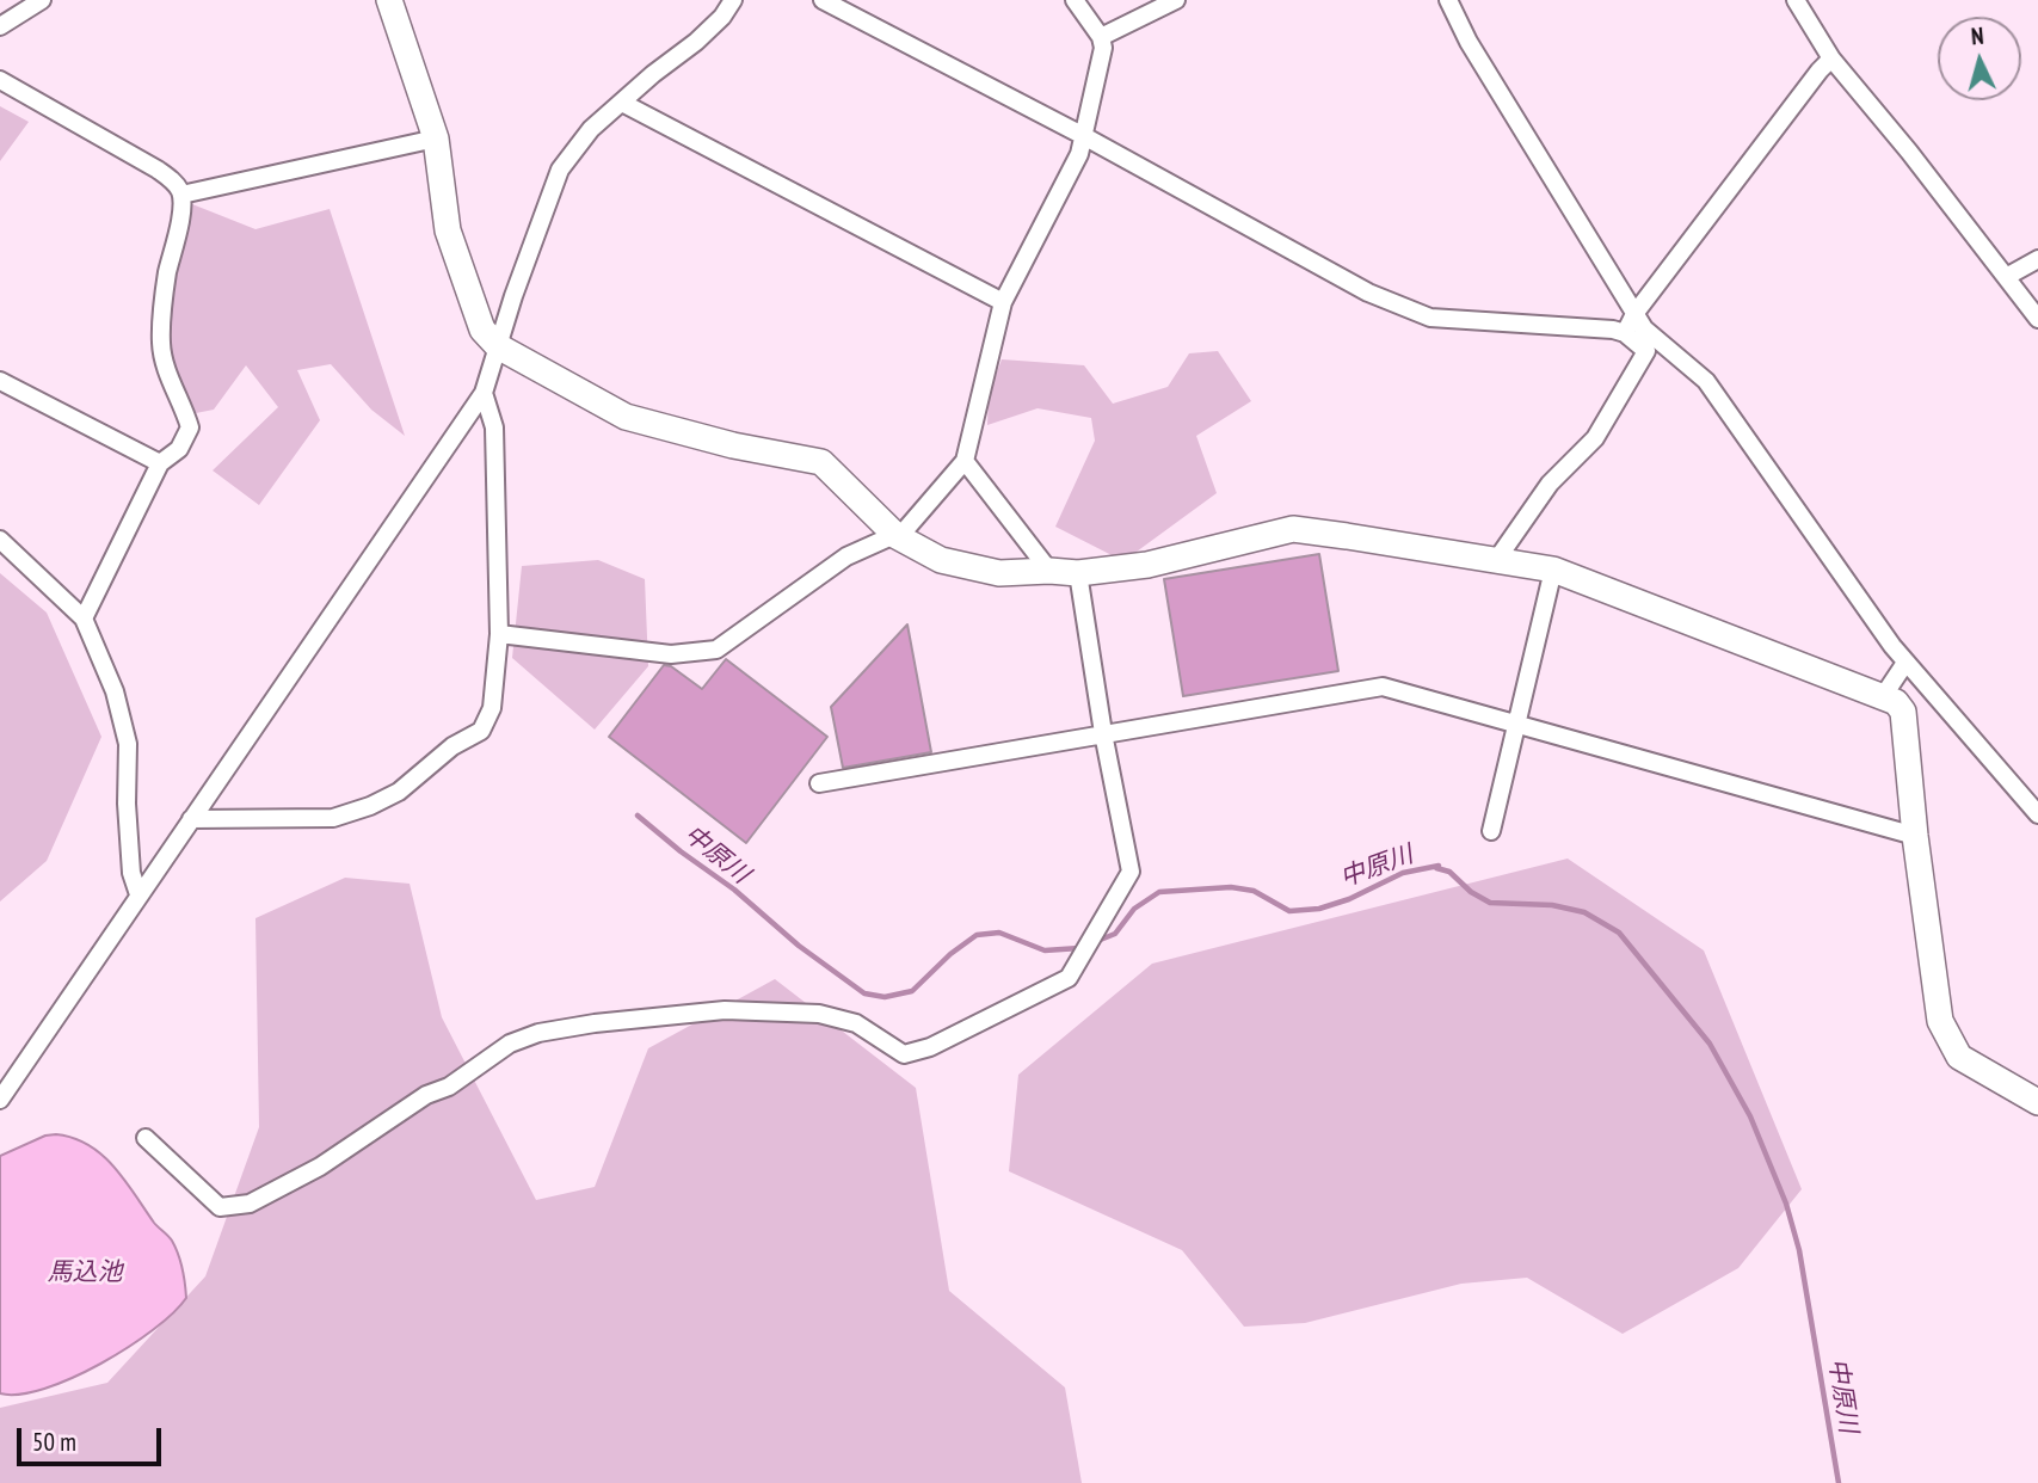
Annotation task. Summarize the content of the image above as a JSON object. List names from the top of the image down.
{
  "water": ["中原川", "馬込池"],
  "scale_bar": "50 m",
  "north": "top"
}
